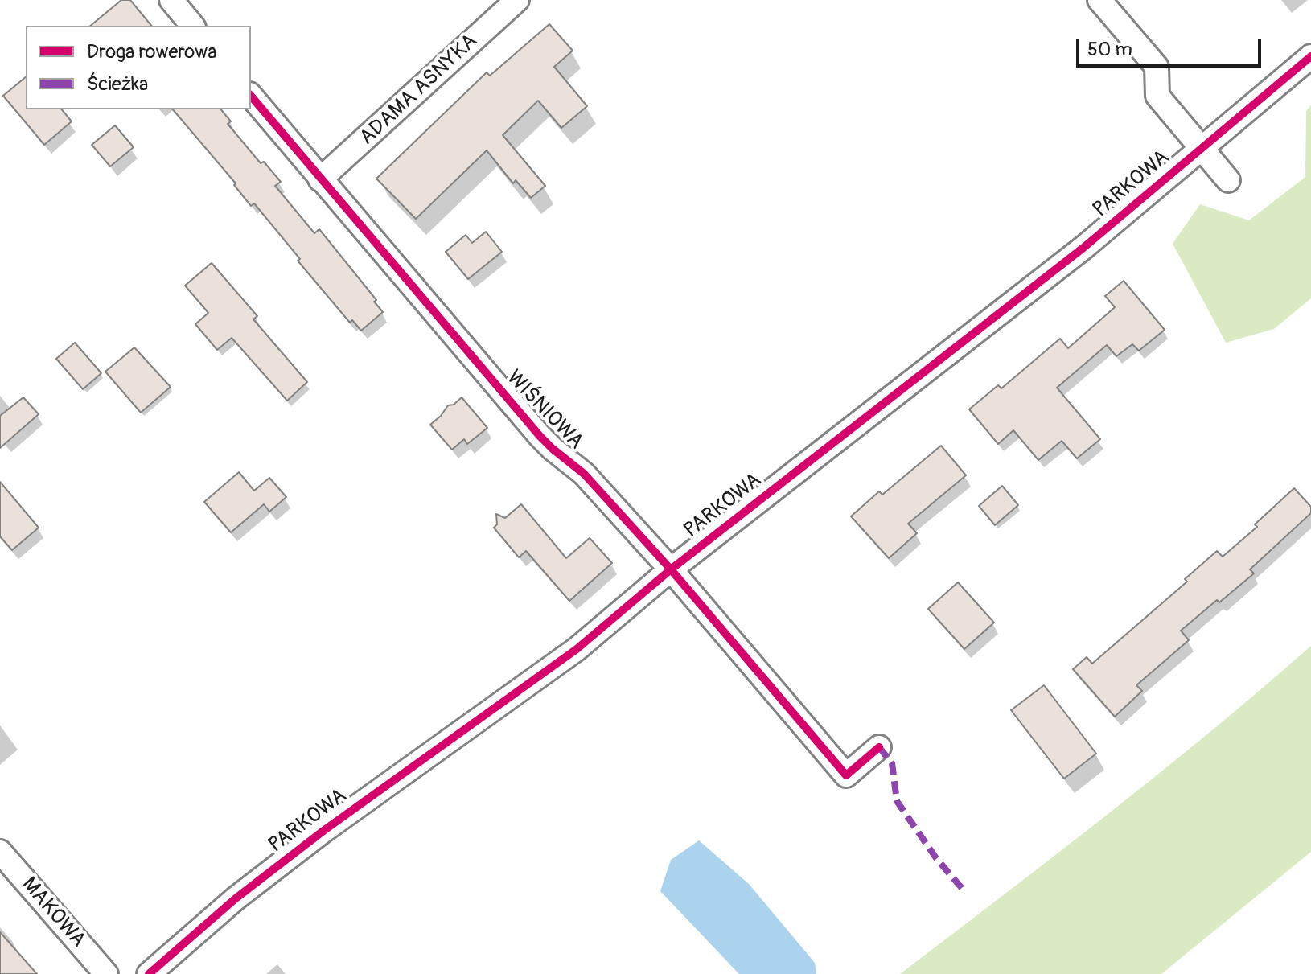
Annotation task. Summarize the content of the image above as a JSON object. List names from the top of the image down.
{
  "streets": {
    "street": [
      "ADAMA ASNYKA",
      "PARKOWA",
      "WIŚNIOWA",
      "MAKOWA"
    ]
  },
  "crossings": [
    ["ADAMA ASNYKA", "WIŚNIOWA"],
    ["PARKOWA", "WIŚNIOWA"]
  ],
  "legend": ["Droga rowerowa", "Ścieżka"],
  "scale_bar": "50 m"
}
